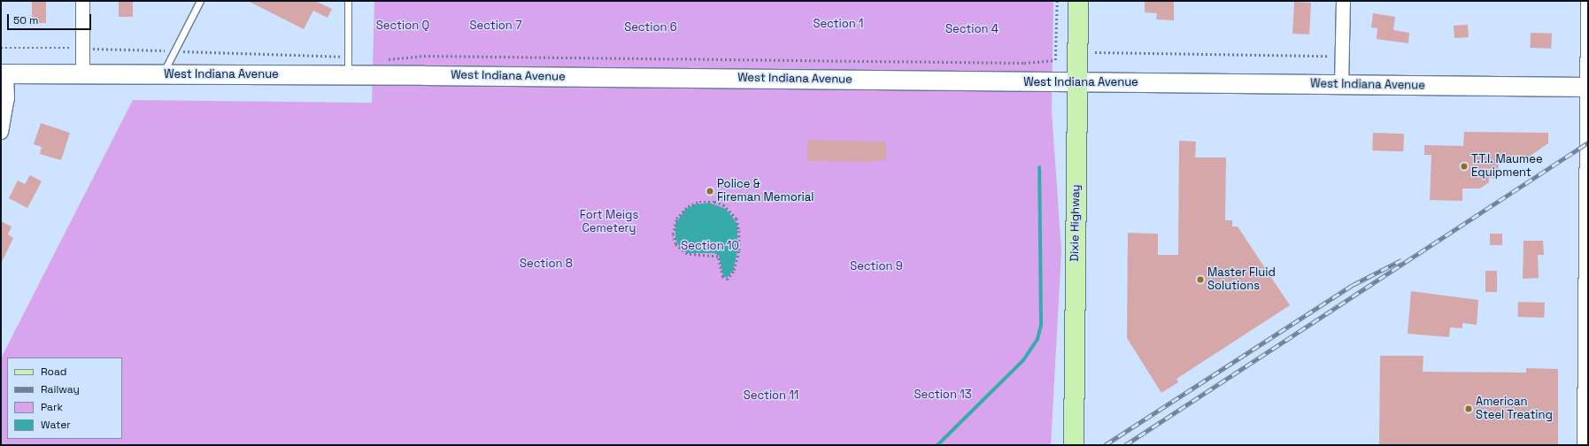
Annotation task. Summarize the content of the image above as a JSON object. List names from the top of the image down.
{
  "streets": {
    "main road": ["West Indiana Avenue", "Dixie Highway"]
  },
  "crossings": [
    ["West Indiana Avenue", "Dixie Highway"]
  ],
  "parks": [
    "Section 1",
    "Section Q",
    "Section 7",
    "Section 6",
    "Section 4",
    "Fort Meigs Cemetery",
    "Section 10",
    "Section 8",
    "Section 9",
    "Section 13",
    "Section 11"
  ],
  "places": [
    "T.T.I. Maumee Equipment",
    "Police & Fireman Memorial",
    "Master Fluid Solutions",
    "American Steel Treating"
  ],
  "legend": [
    "Road",
    "Railway",
    "Park",
    "Water"
  ],
  "scale_bar": "50 m"
}
